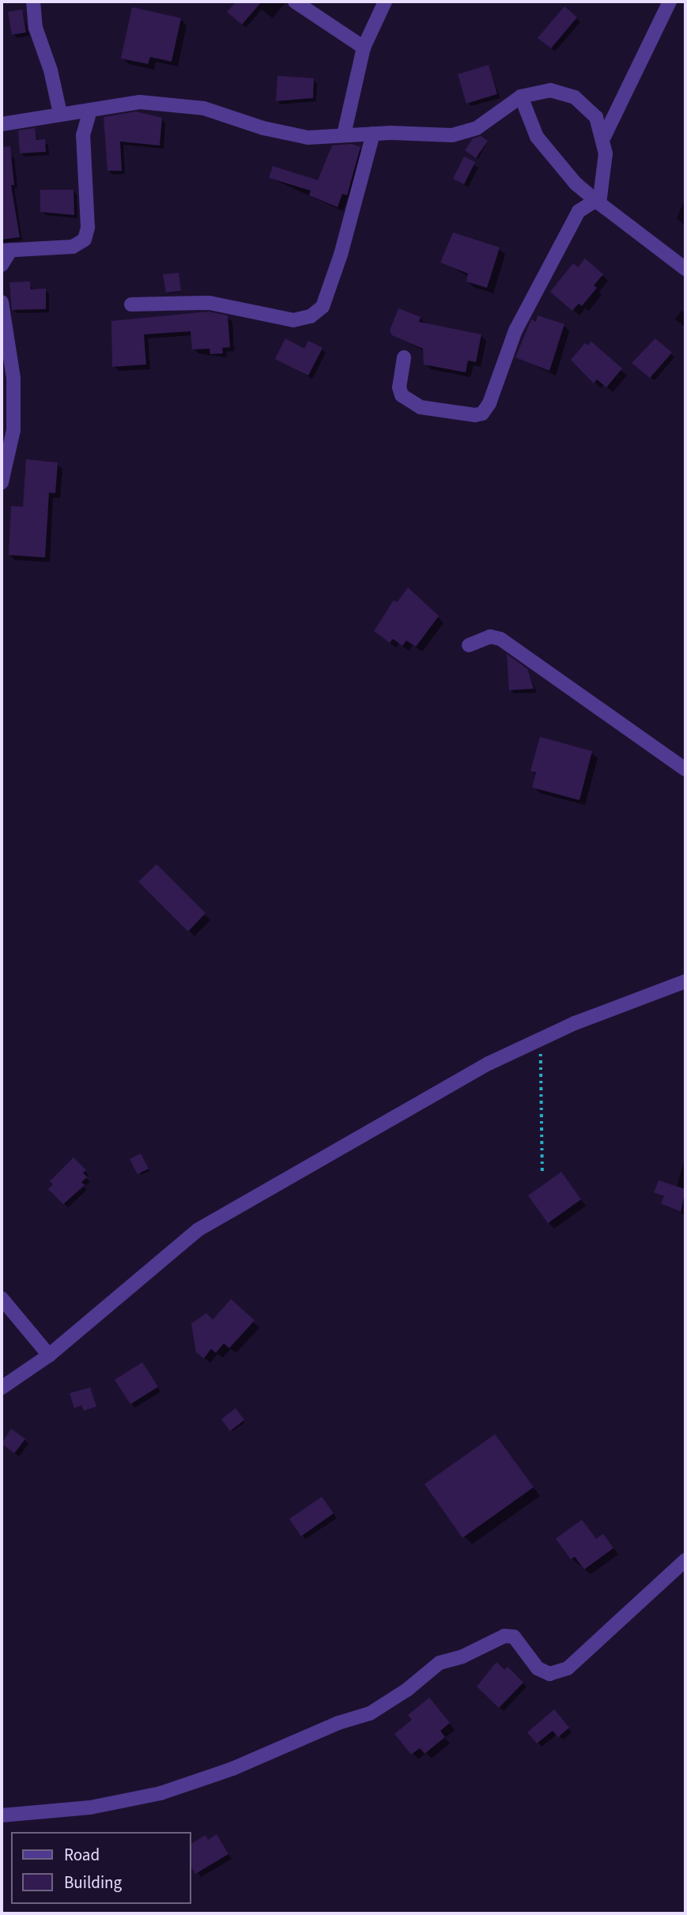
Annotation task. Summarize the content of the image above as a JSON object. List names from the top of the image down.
{
  "legend": ["Road", "Building"]
}
